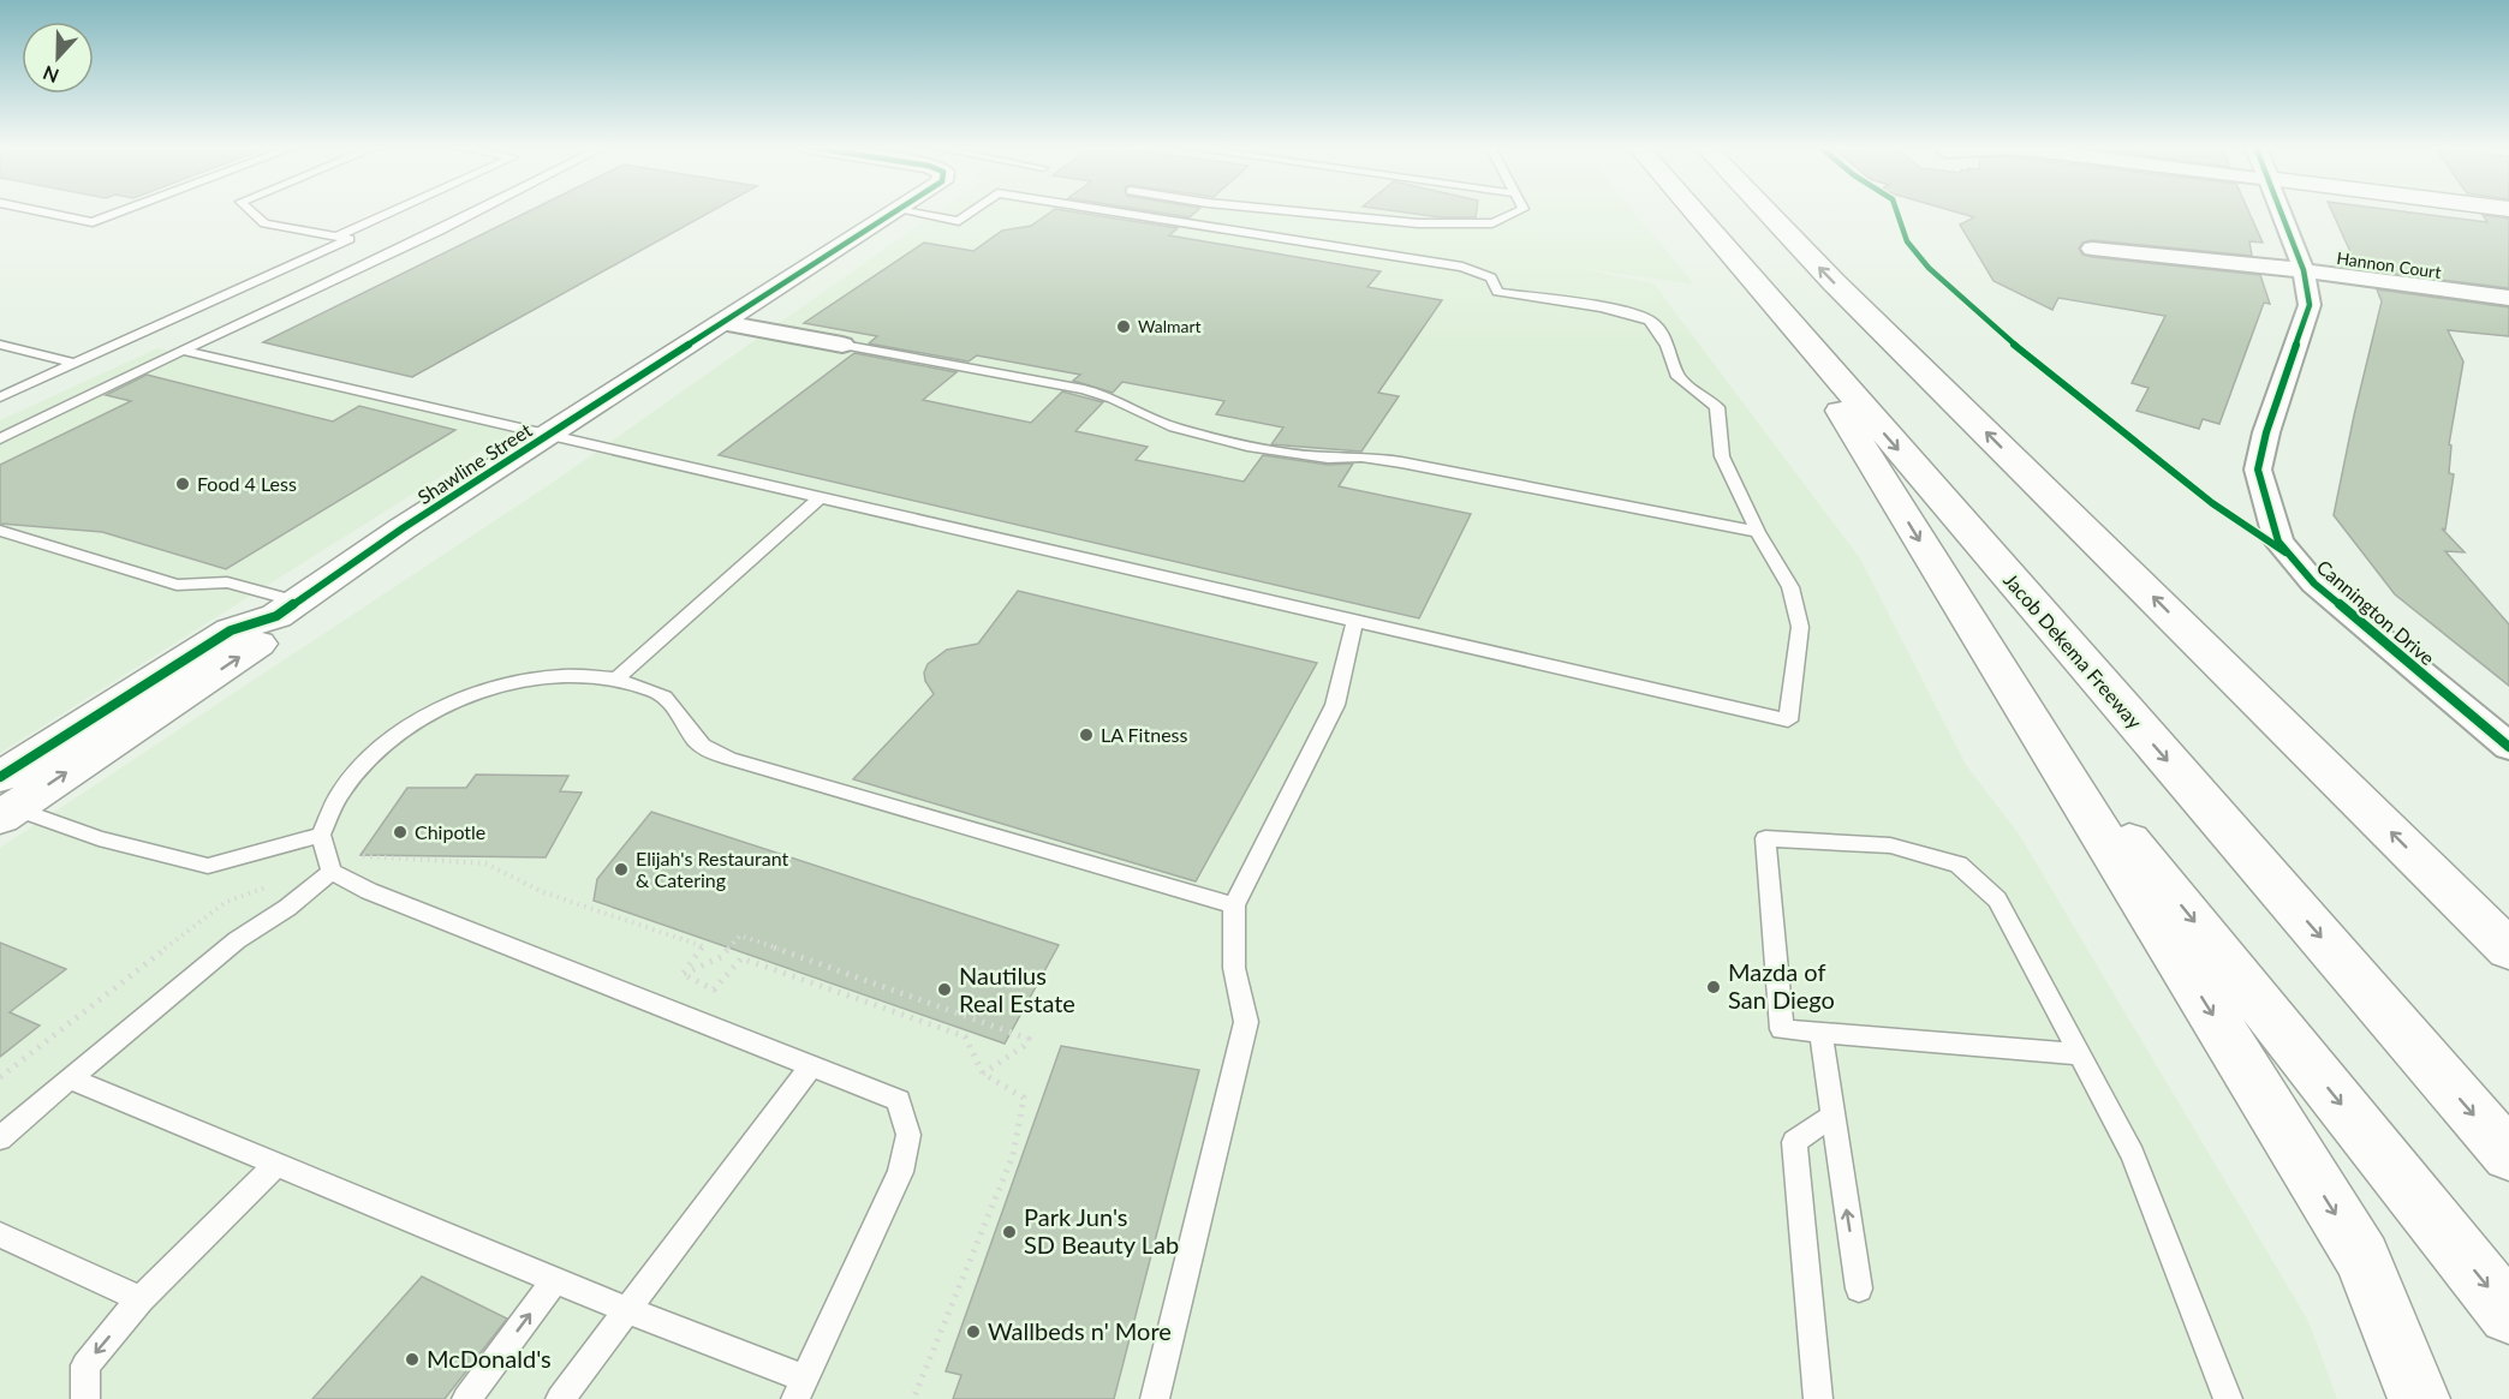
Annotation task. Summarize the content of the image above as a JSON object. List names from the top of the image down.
{
  "streets": {
    "main road": ["Shawline Street", "Jacob Dekema Freeway"],
    "street": ["Hannon Court", "Cannington Drive"]
  },
  "crossings": [
    ["Hannon Court", "Cannington Drive"]
  ],
  "places": [
    "Walmart",
    "Food 4 Less",
    "LA Fitness",
    "Chipotle",
    "Elijah's Restaurant & Catering",
    "Mazda of San Diego",
    "Nautilus Real Estate",
    "Park Jun's SD Beauty Lab",
    "Wallbeds n' More",
    "McDonald's"
  ],
  "north": "bottom"
}
